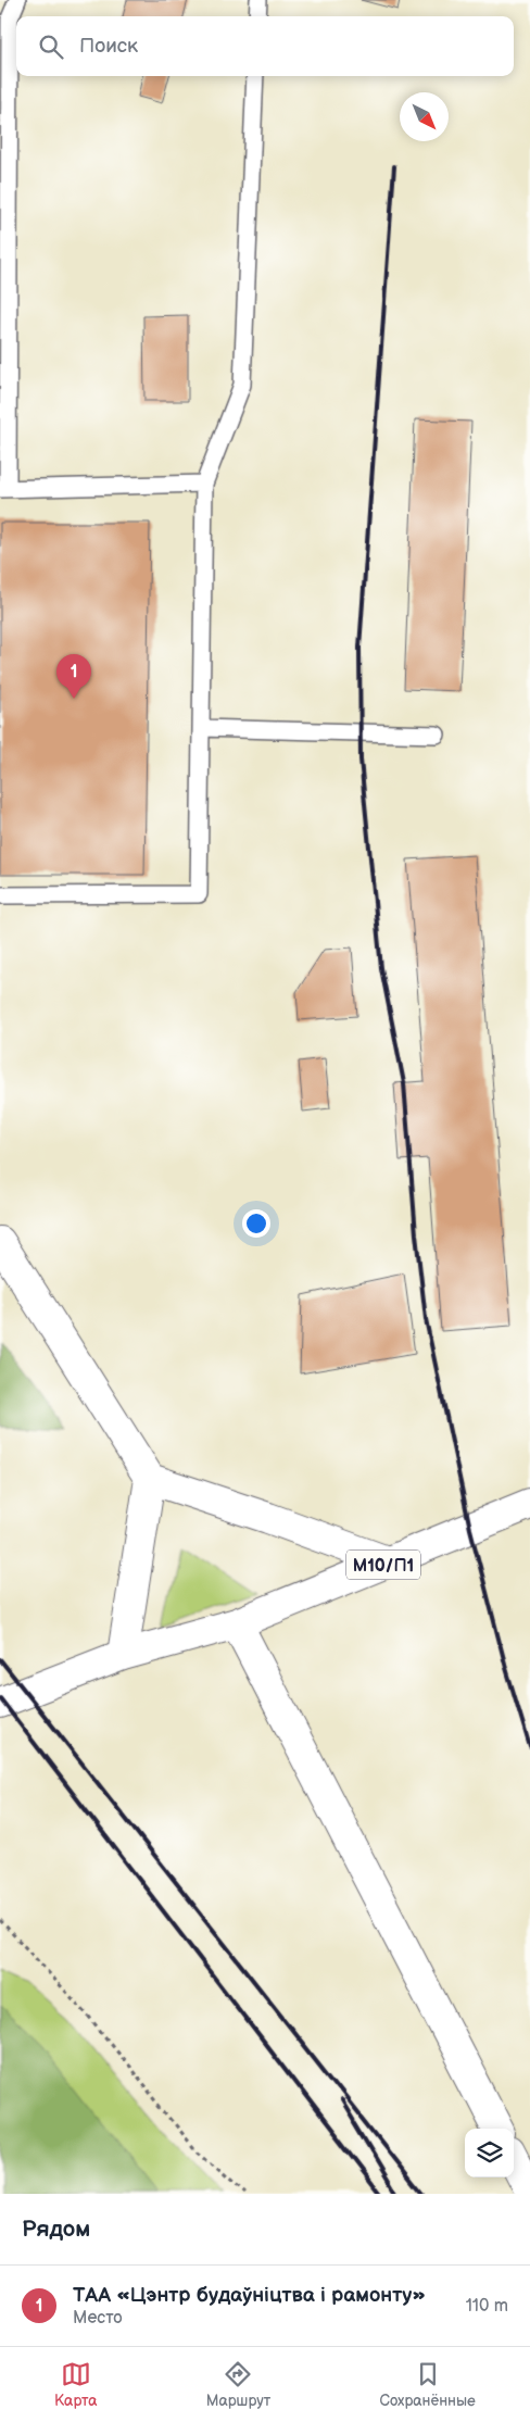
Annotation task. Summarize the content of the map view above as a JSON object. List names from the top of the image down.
{
  "streets": {
    "street": ["М10/П1"]
  },
  "north": "bottom right",
  "page": {
    "search": "Поиск",
    "pins": "1",
    "heading": "Рядом",
    "list": [
      {
        "mark": "1",
        "name": "ТАА «Цэнтр будаўніцтва і рамонту»",
        "note": "Место",
        "value": "110 m"
      }
    ],
    "nav": ["Карта", "Маршрут", "Сохранённые"]
  }
}
